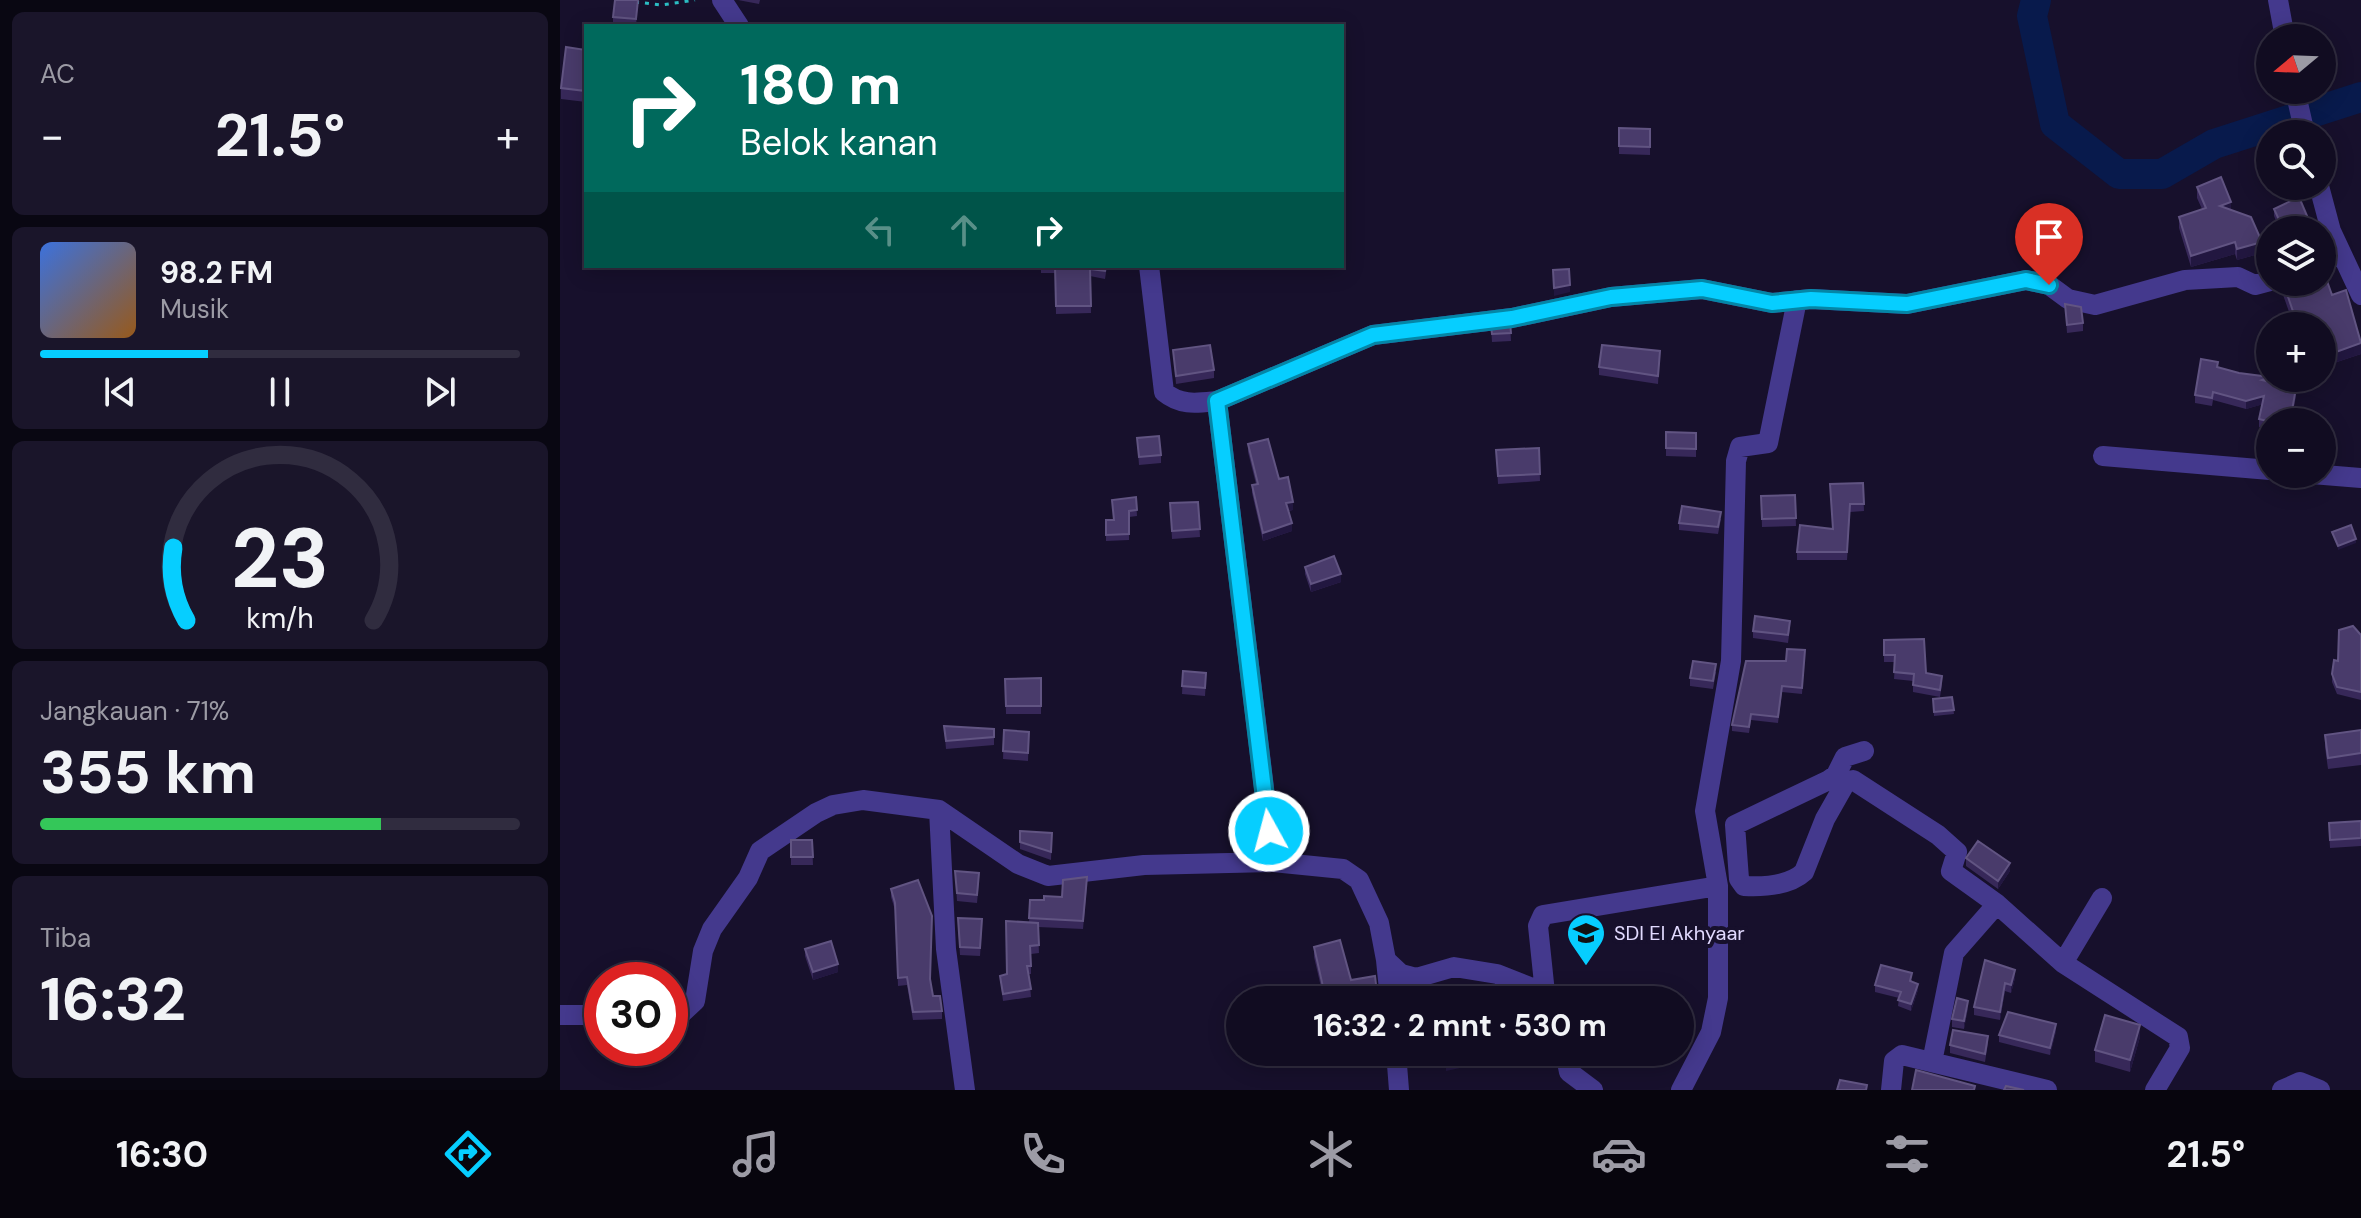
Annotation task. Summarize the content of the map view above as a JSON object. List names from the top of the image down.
{
  "places": {
    "school or university": ["SDI El Akhyaar"]
  },
  "north": "left",
  "page": {
    "tile": [
      "AC",
      ["Jangkauan · 71%", "355 km"],
      ["Tiba", "16:32"]
    ],
    "map_buttons": ["+", "−"],
    "turn": ["180 m", "Belok kanan"],
    "heat": ["−", "21.5°", "+"],
    "song": ["98.2 FM", "Musik"],
    "limit": "30",
    "trip": "16:32 · 2 mnt · 530 m",
    "tabs": ["16:30", "21.5°"],
    "gauge": ["23", "km/h"]
  }
}
